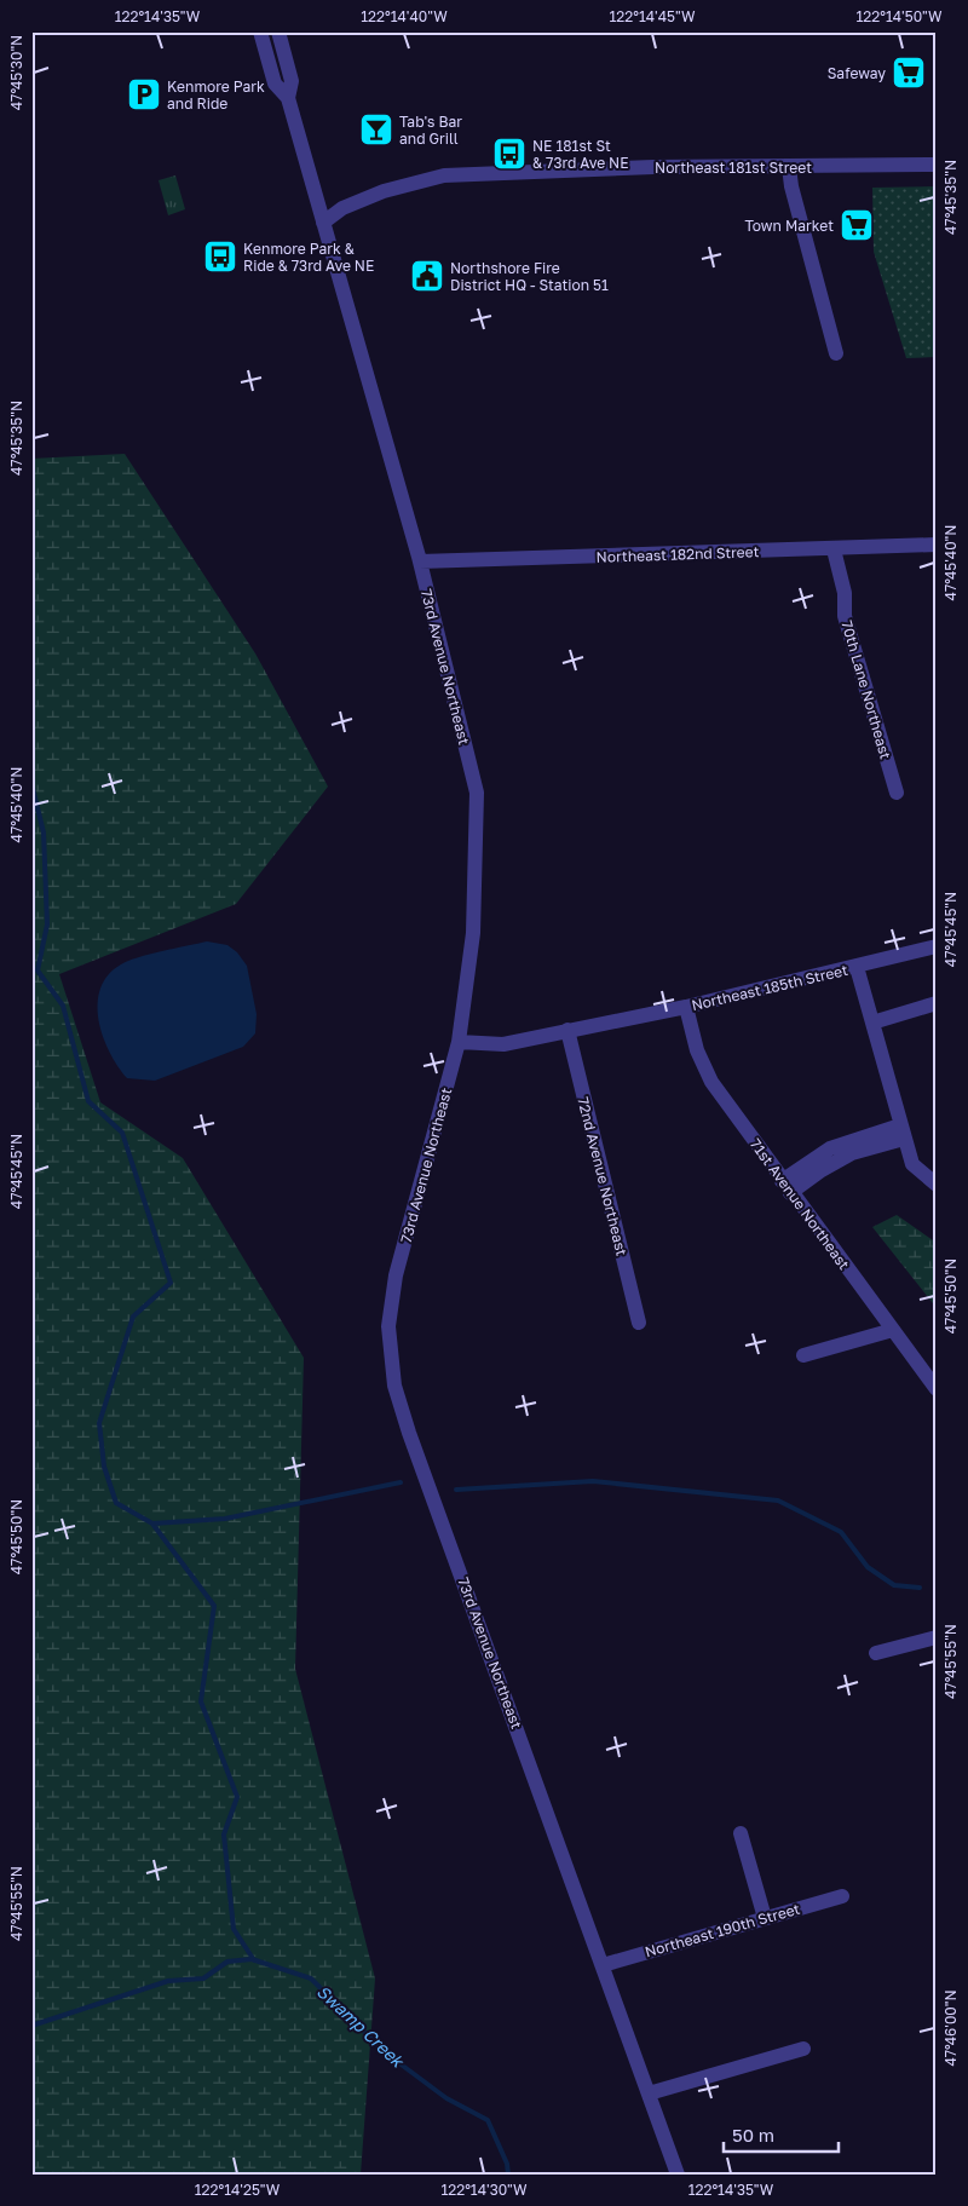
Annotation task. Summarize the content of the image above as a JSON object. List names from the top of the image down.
{
  "streets": {
    "street": [
      "Northeast 181st Street",
      "Northeast 182nd Street",
      "73rd Avenue Northeast",
      "70th Lane Northeast",
      "Northeast 185th Street",
      "72nd Avenue Northeast",
      "71st Avenue Northeast",
      "Northeast 190th Street"
    ]
  },
  "crossings": [
    ["Northeast 181st Street", "73rd Avenue Northeast"],
    ["Northeast 182nd Street", "73rd Avenue Northeast"],
    ["Northeast 182nd Street", "70th Lane Northeast"],
    ["73rd Avenue Northeast", "Northeast 185th Street"],
    ["73rd Avenue Northeast", "Northeast 190th Street"],
    ["Northeast 185th Street", "72nd Avenue Northeast"],
    ["Northeast 185th Street", "71st Avenue Northeast"]
  ],
  "water": ["Swamp Creek"],
  "places": {
    "supermarket": ["Safeway", "Town Market"],
    "parking": ["Kenmore Park and Ride"],
    "bar": ["Tab's Bar and Grill"],
    "bus stop": ["NE 181st St & 73rd Ave NE", "Kenmore Park & Ride & 73rd Ave NE"],
    "public building": ["Northshore Fire District HQ - Station 51"]
  },
  "scale_bar": "50 m",
  "coordinates": [
    "122°14'35\"W",
    "122°14'40\"W",
    "122°14'45\"W",
    "122°14'50\"W",
    "47°45'30\"N",
    "47°45'35\"N",
    "47°45'40\"N",
    "47°45'45\"N",
    "47°45'50\"N",
    "47°45'55\"N",
    "47°46'00\"N",
    "122°14'25\"W",
    "122°14'30\"W"
  ]
}
